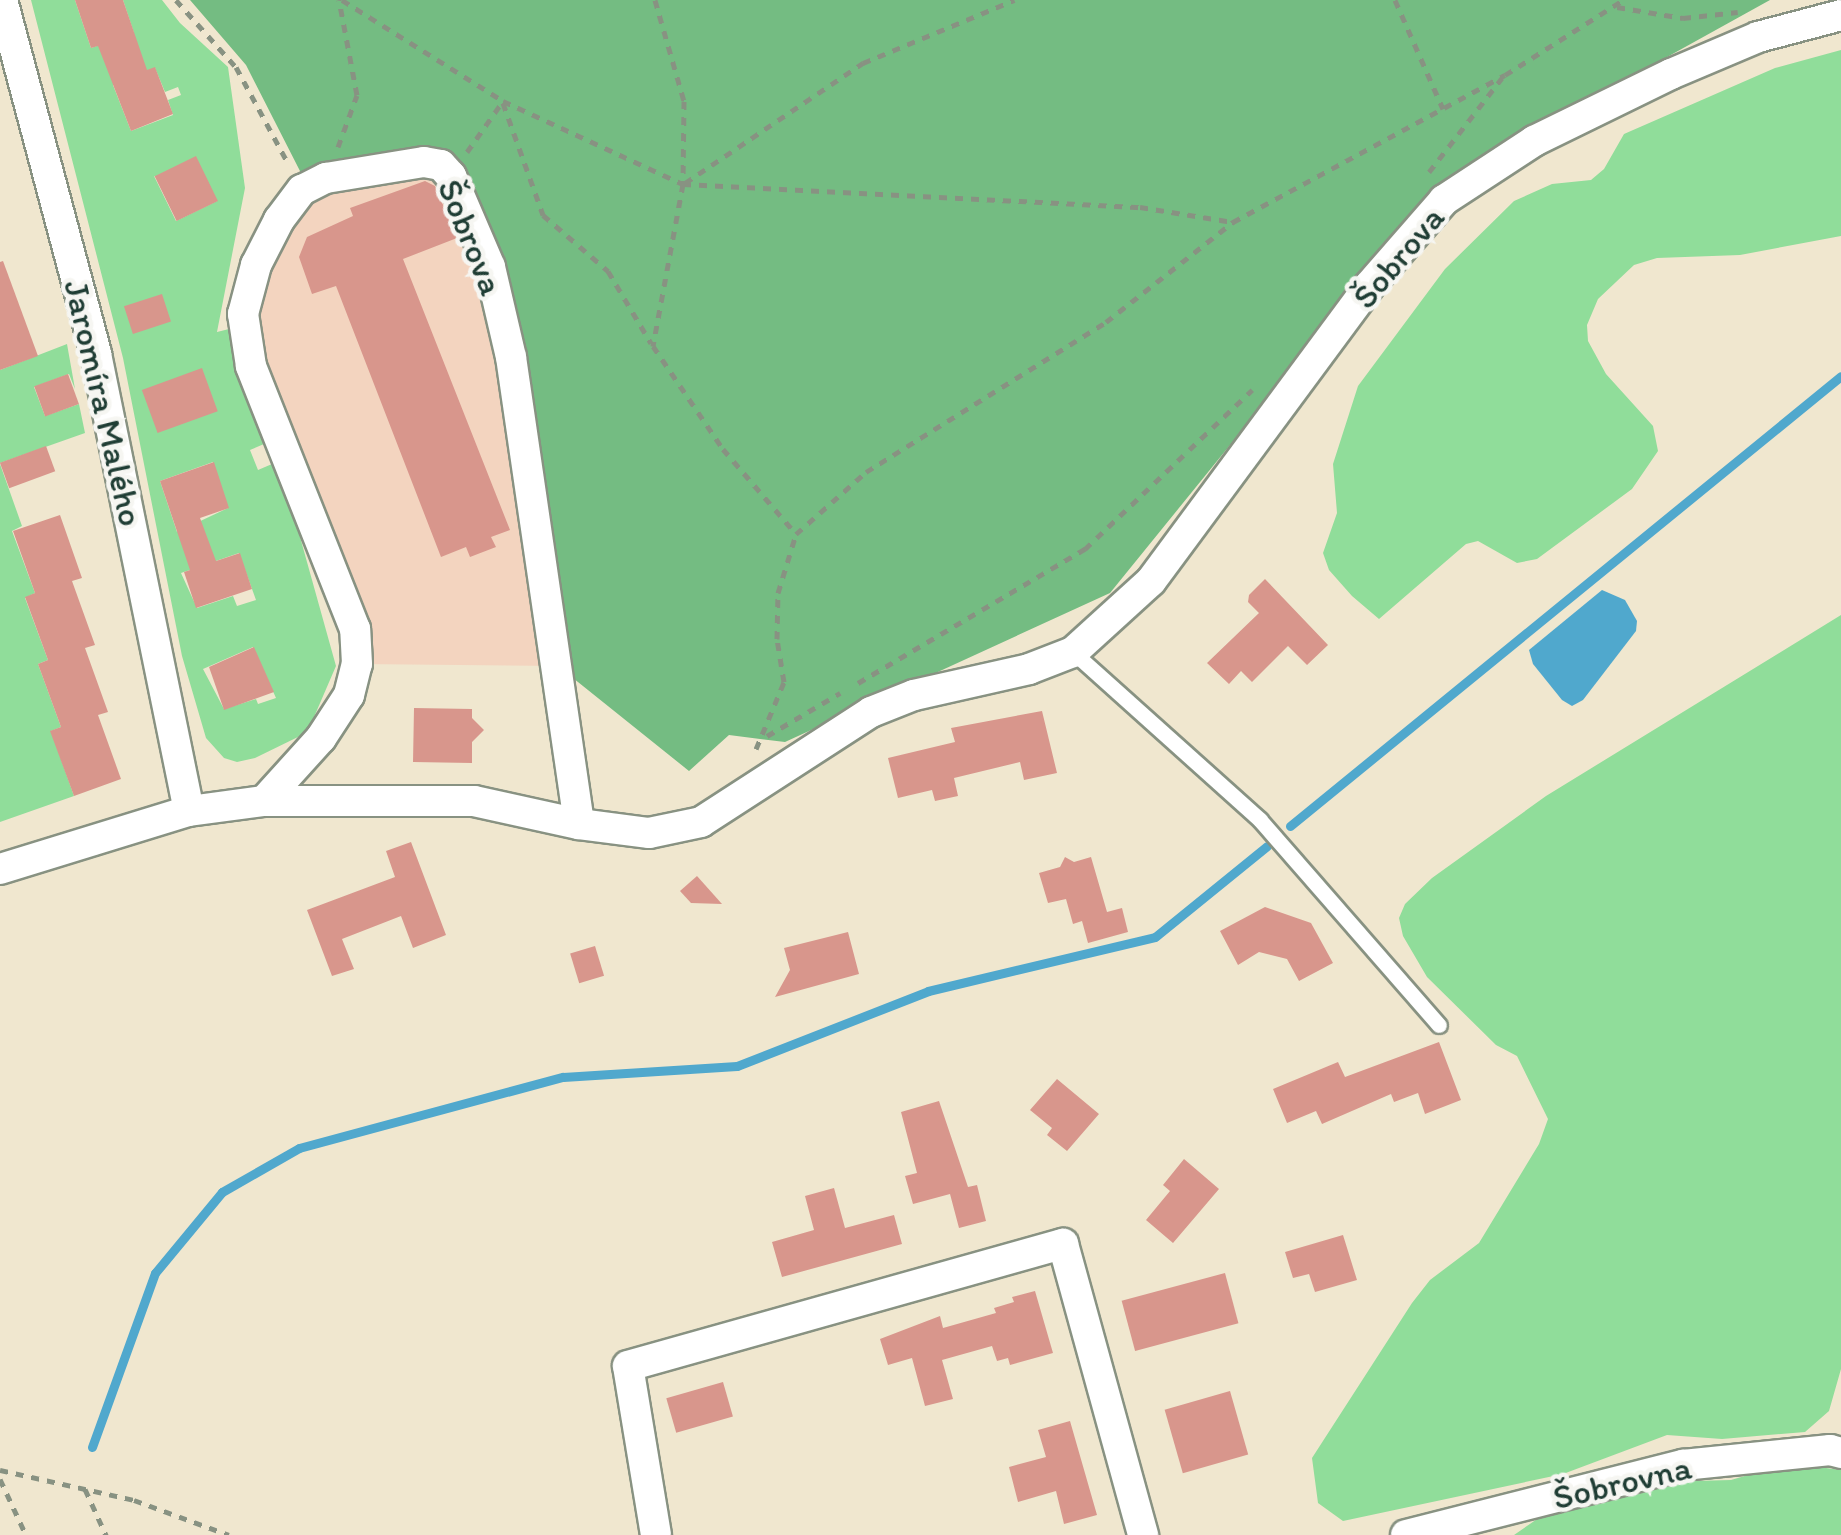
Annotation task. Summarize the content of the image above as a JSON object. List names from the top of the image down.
{
  "streets": {
    "street": ["Šobrova", "Jaromíra Malého", "Šobrovna"]
  },
  "crossings": [
    ["Šobrova", "Jaromíra Malého"]
  ]
}
